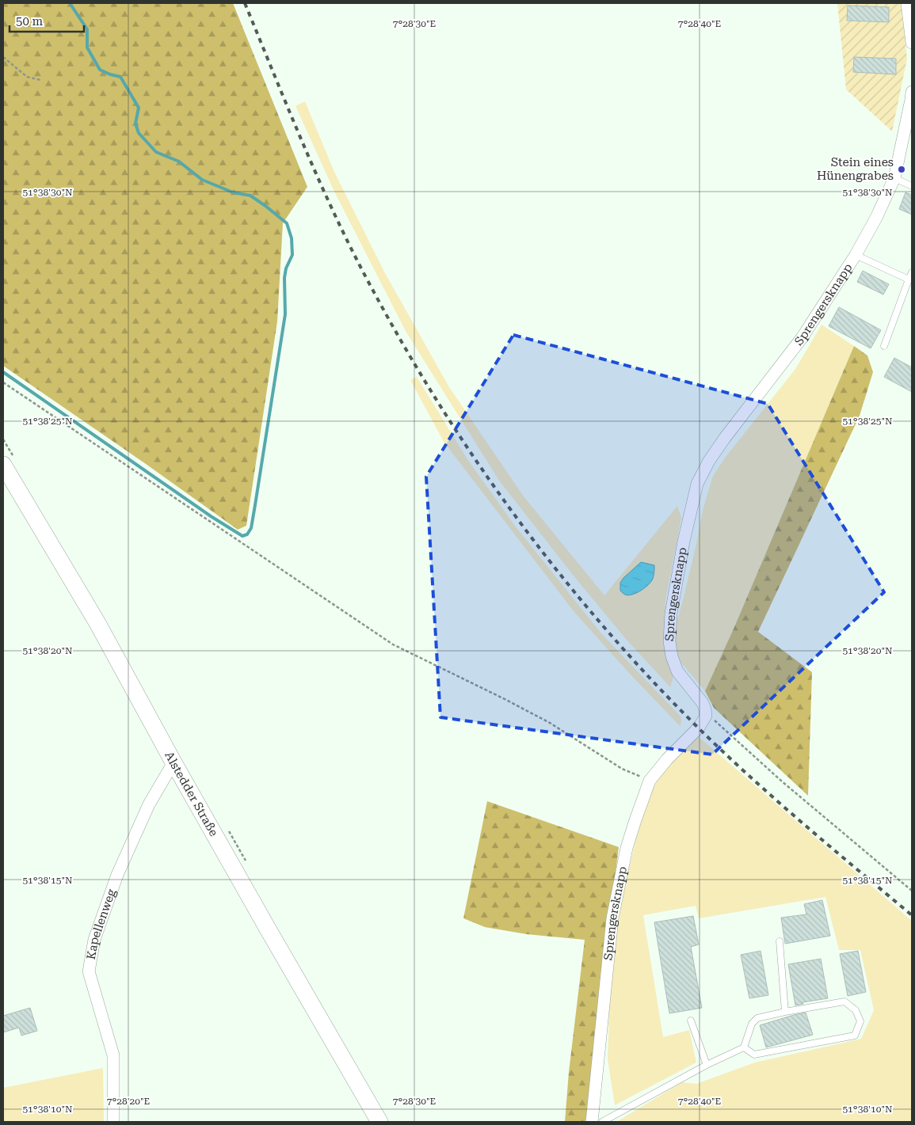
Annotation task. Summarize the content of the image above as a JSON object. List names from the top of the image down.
{
  "streets": {
    "street": ["Sprengersknapp", "Alstedder Straße", "Kapellenweg"]
  },
  "crossings": [
    ["Alstedder Straße", "Kapellenweg"]
  ],
  "places": ["Stein eines Hünengrabes"],
  "scale_bar": "50 m",
  "coordinates": [
    "7°28'30\"E",
    "7°28'40\"E",
    "51°38'30\"N",
    "51°38'25\"N",
    "51°38'20\"N",
    "51°38'15\"N",
    "7°28'20\"E",
    "51°38'10\"N"
  ]
}
